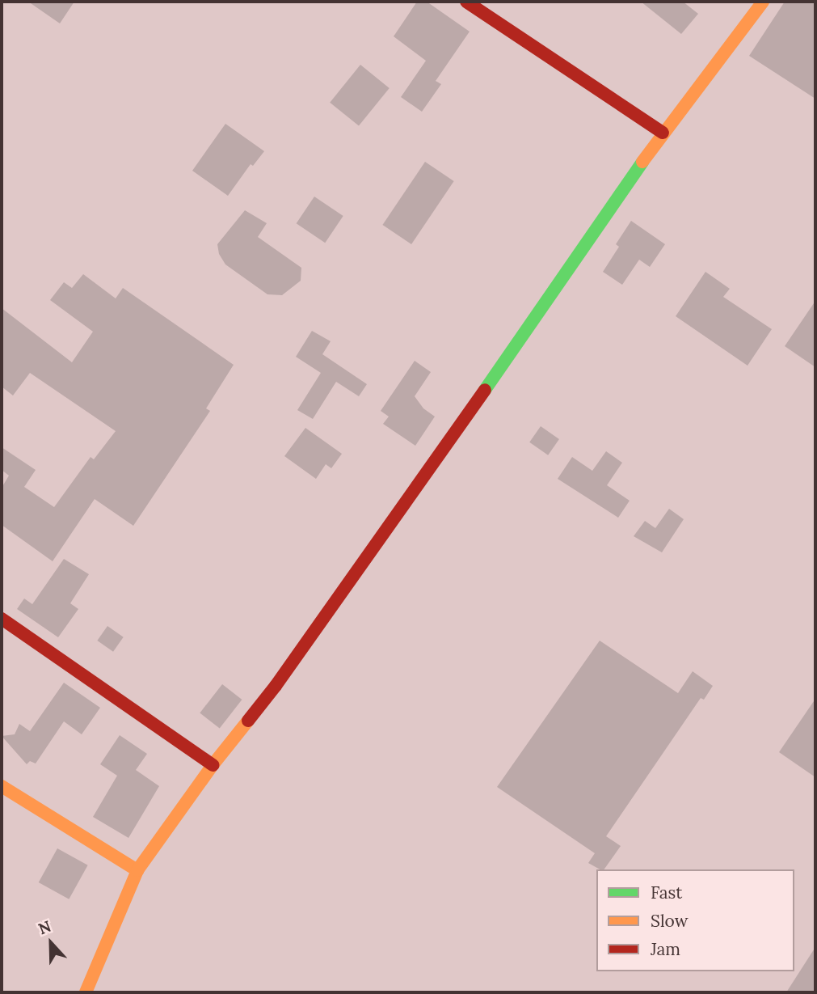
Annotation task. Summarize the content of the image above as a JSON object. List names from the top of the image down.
{
  "legend": ["Fast", "Slow", "Jam"],
  "north": "top"
}
